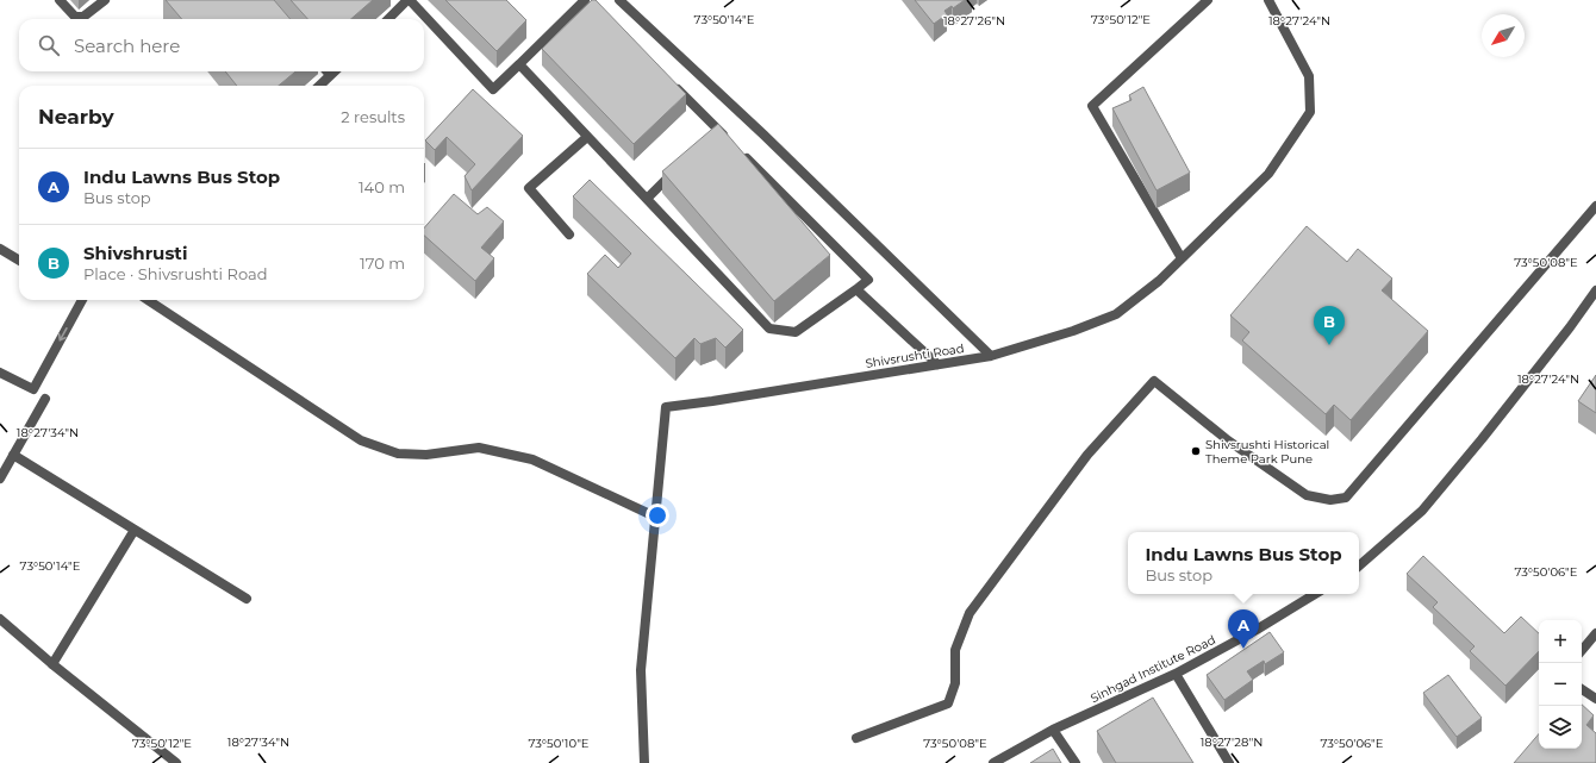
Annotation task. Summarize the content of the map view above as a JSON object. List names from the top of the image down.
{
  "streets": {
    "street": ["Shivsrushti Road", "Sinhgad Institute Road"]
  },
  "places": ["Shivsrushti Historical Theme Park Pune"],
  "north": "bottom left",
  "page": {
    "search": "Search here",
    "heading": ["Nearby", "2 results"],
    "list": [
      {
        "mark": "A",
        "name": "Indu Lawns Bus Stop",
        "note": "Bus stop",
        "value": "140 m"
      },
      {
        "mark": "B",
        "name": "Shivshrusti",
        "note": "Place · Shivsrushti Road",
        "value": "170 m"
      }
    ],
    "pins": ["B", "A"],
    "popup": ["Indu Lawns Bus Stop", "Bus stop"],
    "map_buttons": ["+", "−"]
  },
  "coordinates": [
    "73°50'14\"E",
    "73°50'12\"E",
    "18°27'26\"N",
    "18°27'24\"N",
    "73°50'08\"E",
    "18°27'34\"N",
    "73°50'06\"E",
    "18°27'28\"N",
    "73°50'10\"E"
  ]
}
